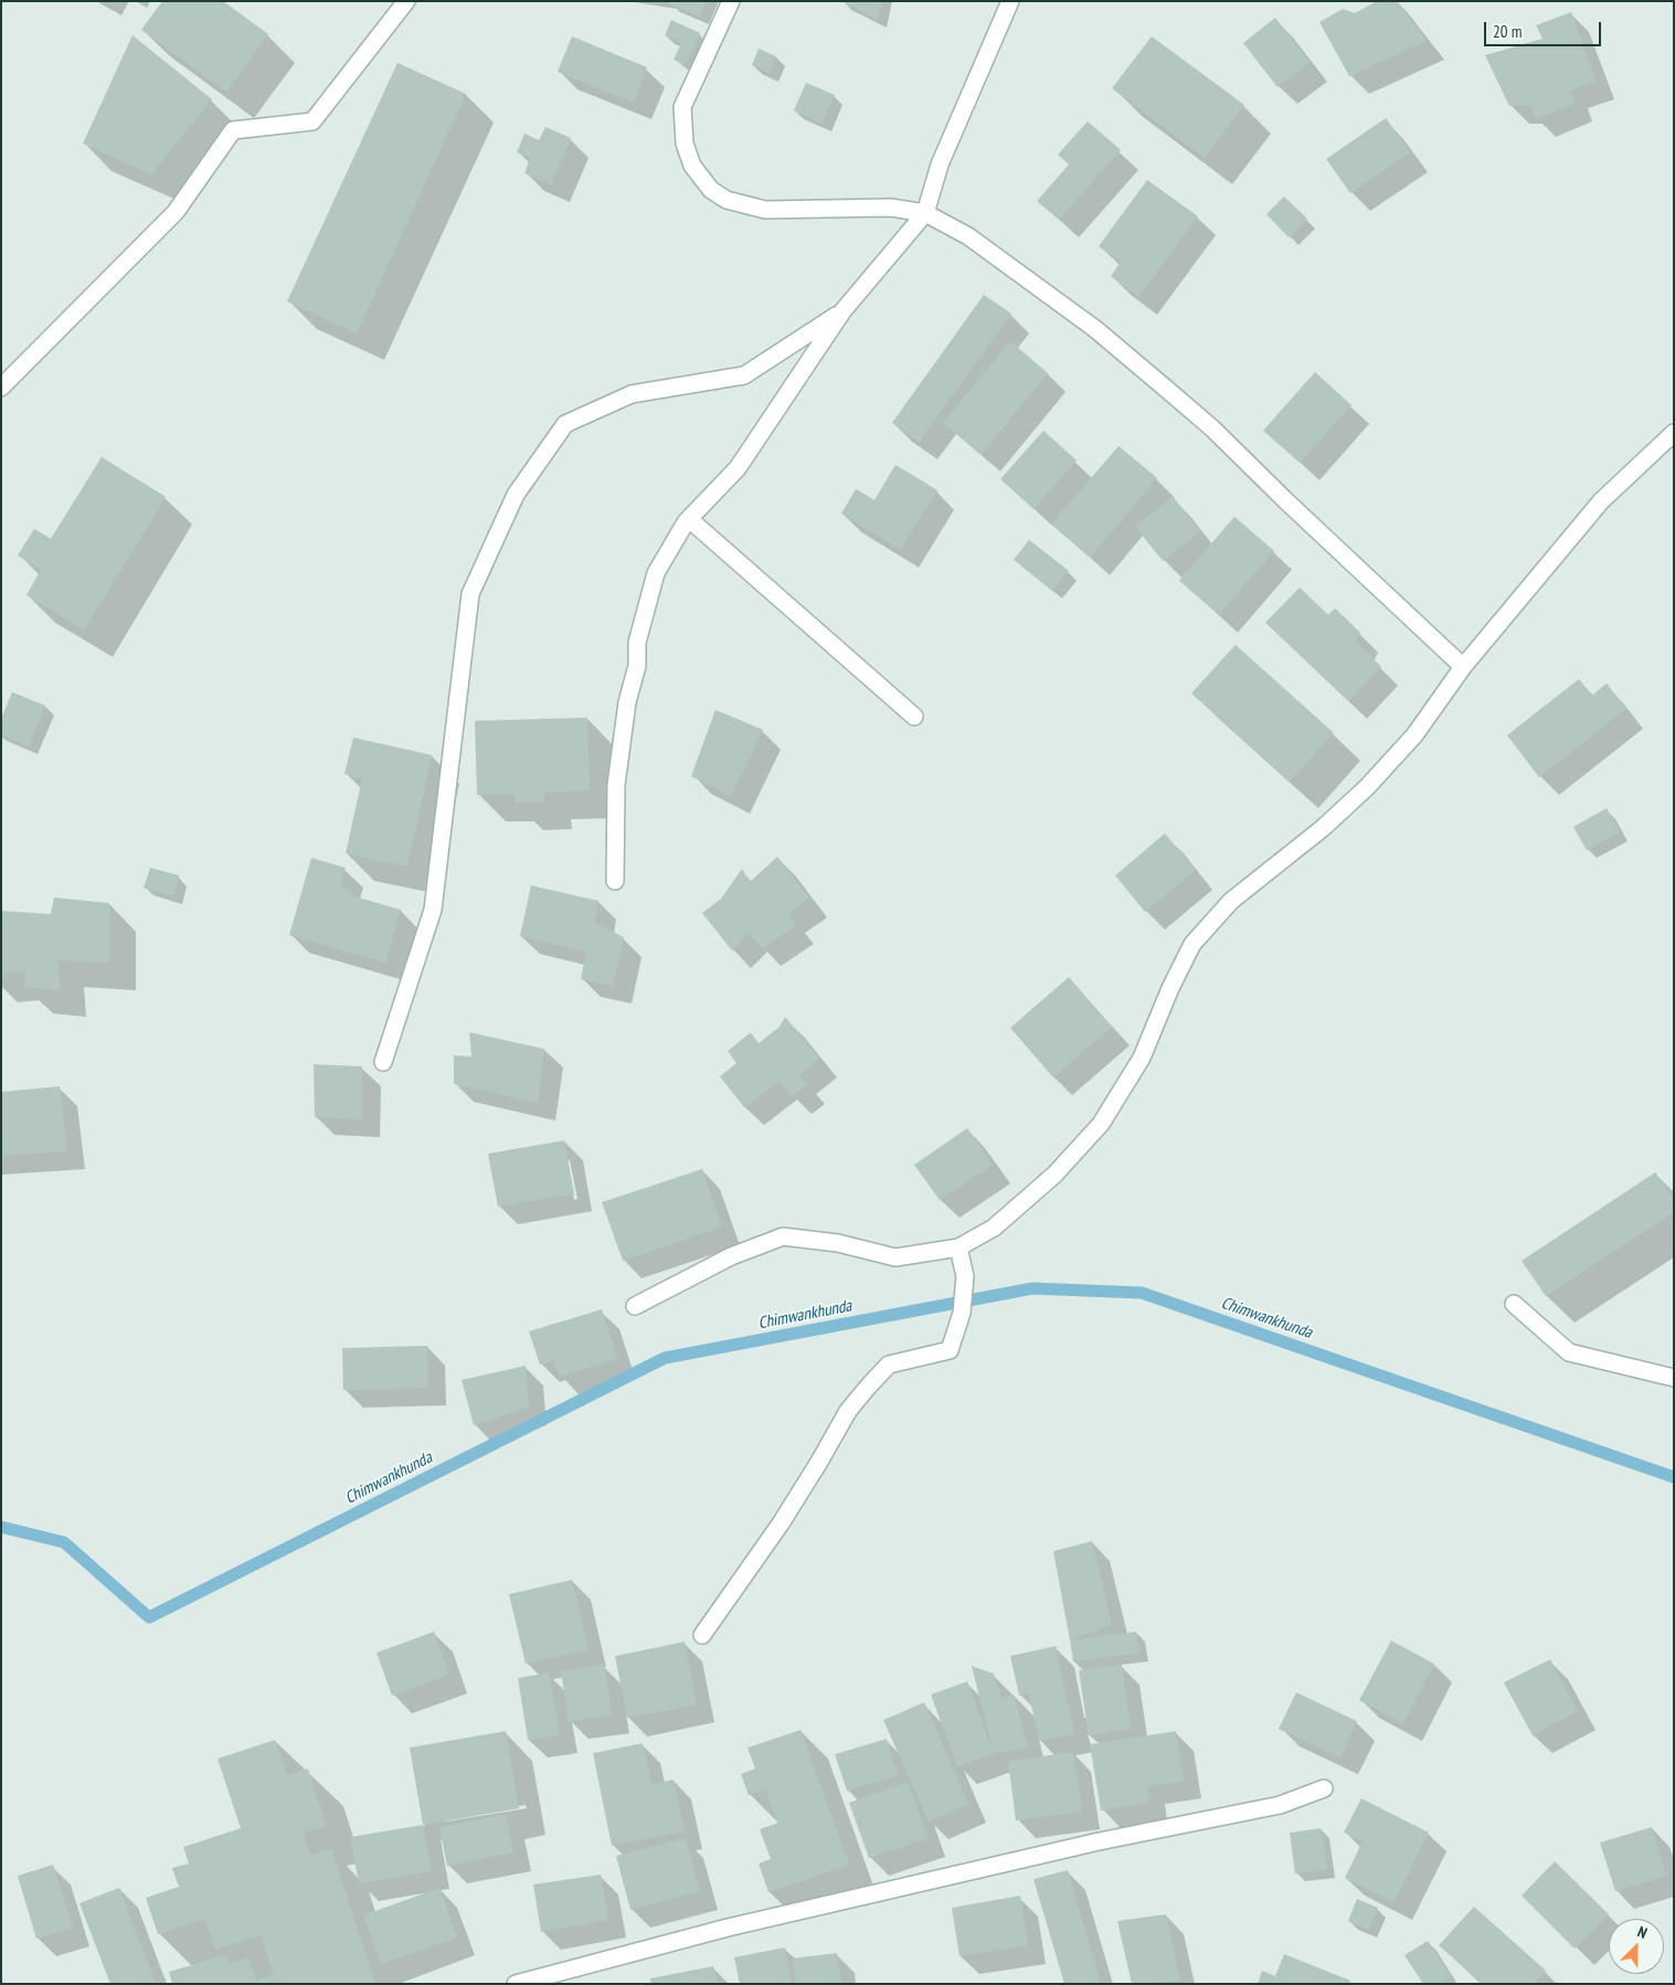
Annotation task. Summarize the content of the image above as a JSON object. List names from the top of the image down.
{
  "water": ["Chimwankhunda"],
  "scale_bar": "20 m",
  "north": "top right"
}
